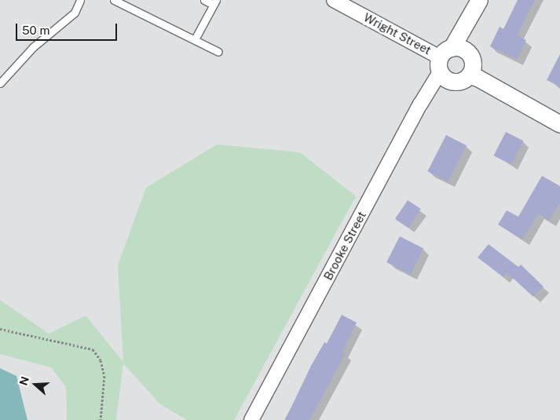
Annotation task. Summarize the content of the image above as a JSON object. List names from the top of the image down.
{
  "streets": {
    "street": ["Wright Street", "Brooke Street"]
  },
  "crossings": [
    ["Wright Street", "Brooke Street"]
  ],
  "scale_bar": "50 m",
  "north": "left"
}
